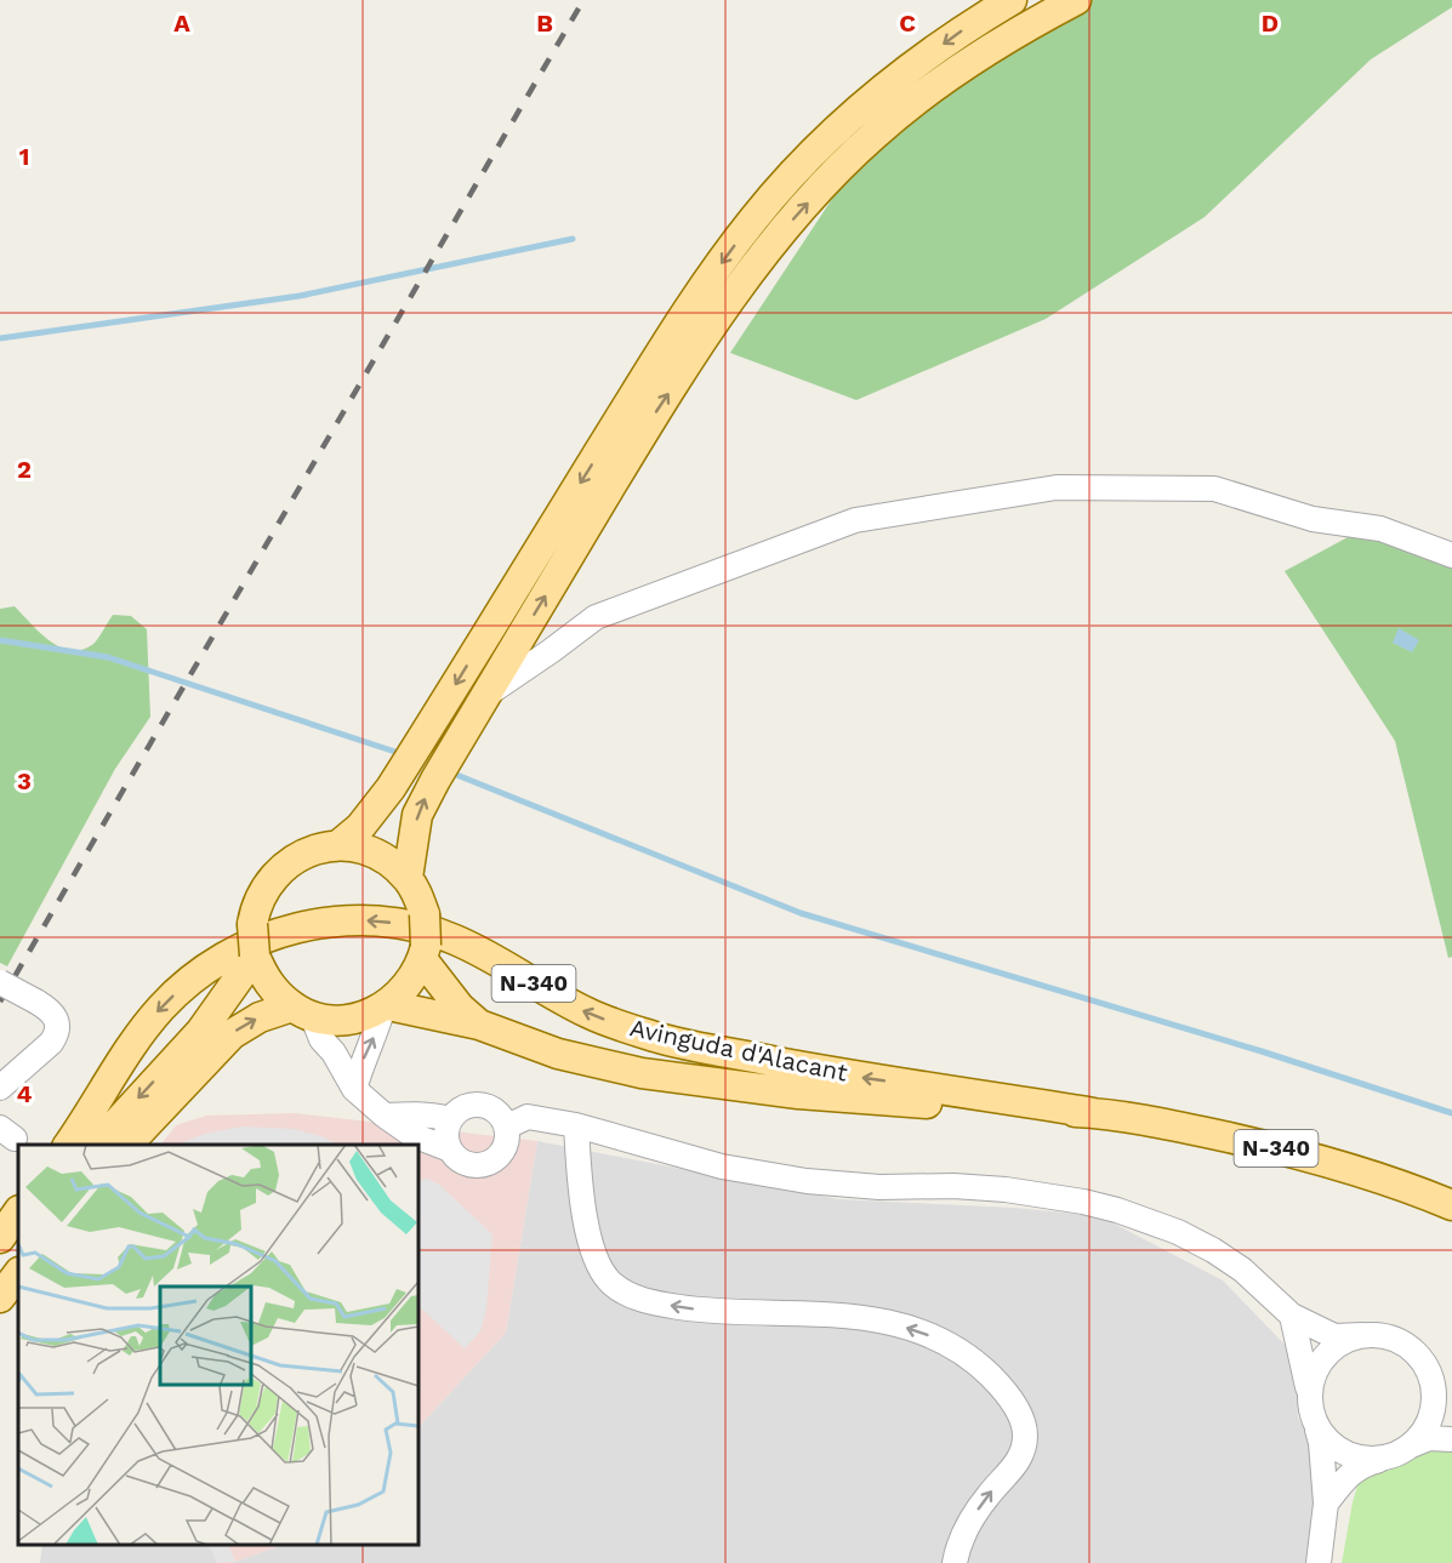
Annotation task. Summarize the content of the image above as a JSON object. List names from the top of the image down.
{
  "streets": {
    "main road": ["N-340", "Avinguda d'Alacant"]
  },
  "crossings": [
    ["N-340", "Avinguda d'Alacant"]
  ],
  "grid": {
    "columns": [
      "A",
      "B",
      "C",
      "D"
    ],
    "rows": [
      "1",
      "2",
      "3",
      "4"
    ]
  }
}
